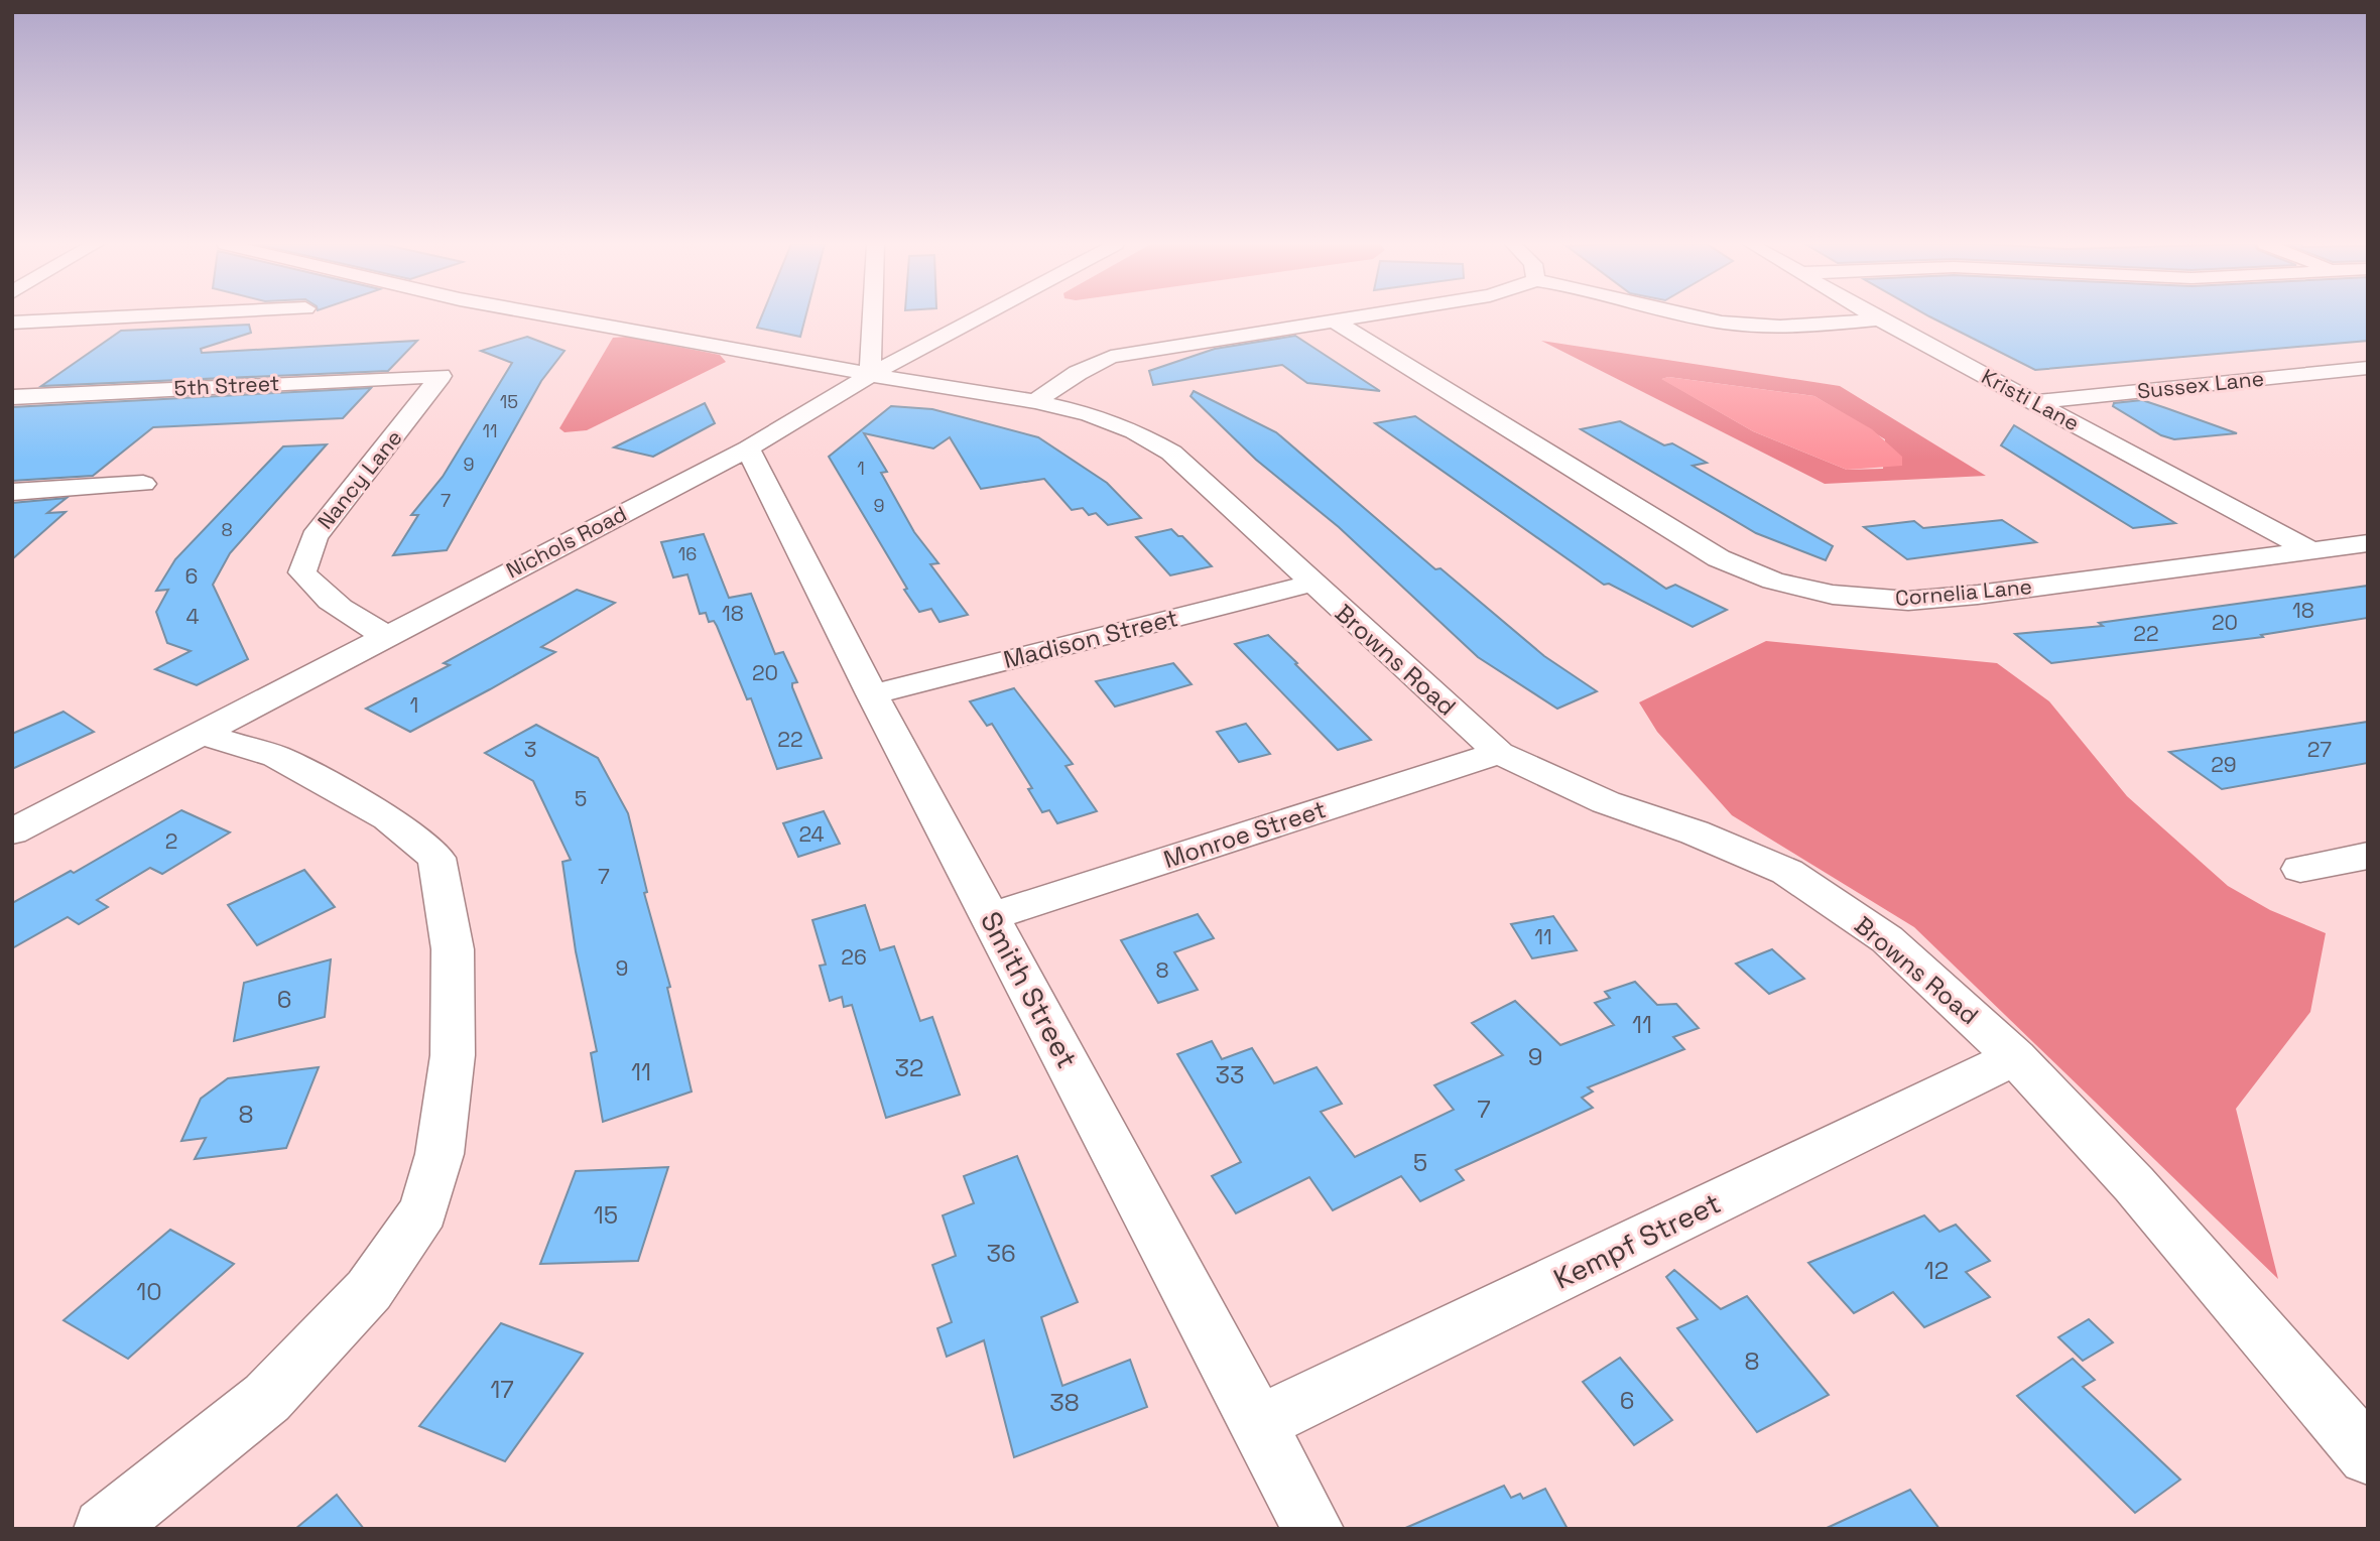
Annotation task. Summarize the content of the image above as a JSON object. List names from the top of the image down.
{
  "streets": {
    "street": [
      "Sussex Lane",
      "5th Street",
      "Kristi Lane",
      "Nancy Lane",
      "Nichols Road",
      "Cornelia Lane",
      "Madison Street",
      "Browns Road",
      "Monroe Street",
      "Smith Street",
      "Kempf Street"
    ]
  },
  "crossings": [
    ["Sussex Lane", "Kristi Lane"],
    ["5th Street", "Nancy Lane"],
    ["Kristi Lane", "Cornelia Lane"],
    ["Nancy Lane", "Nichols Road"],
    ["Nichols Road", "Browns Road"],
    ["Nichols Road", "Smith Street"],
    ["Madison Street", "Browns Road"],
    ["Madison Street", "Smith Street"],
    ["Browns Road", "Monroe Street"],
    ["Browns Road", "Kempf Street"],
    ["Monroe Street", "Smith Street"],
    ["Smith Street", "Kempf Street"]
  ],
  "house_numbers": [
    "15",
    "11",
    "9",
    "1",
    "7",
    "9",
    "8",
    "16",
    "6",
    "18",
    "18",
    "4",
    "20",
    "22",
    "20",
    "1",
    "22",
    "3",
    "27",
    "29",
    "5",
    "24",
    "2",
    "7",
    "11",
    "26",
    "9",
    "8",
    "6",
    "11",
    "9",
    "32",
    "11",
    "33",
    "7",
    "8",
    "5",
    "15",
    "36",
    "12",
    "10",
    "8",
    "17",
    "6",
    "38"
  ]
}
